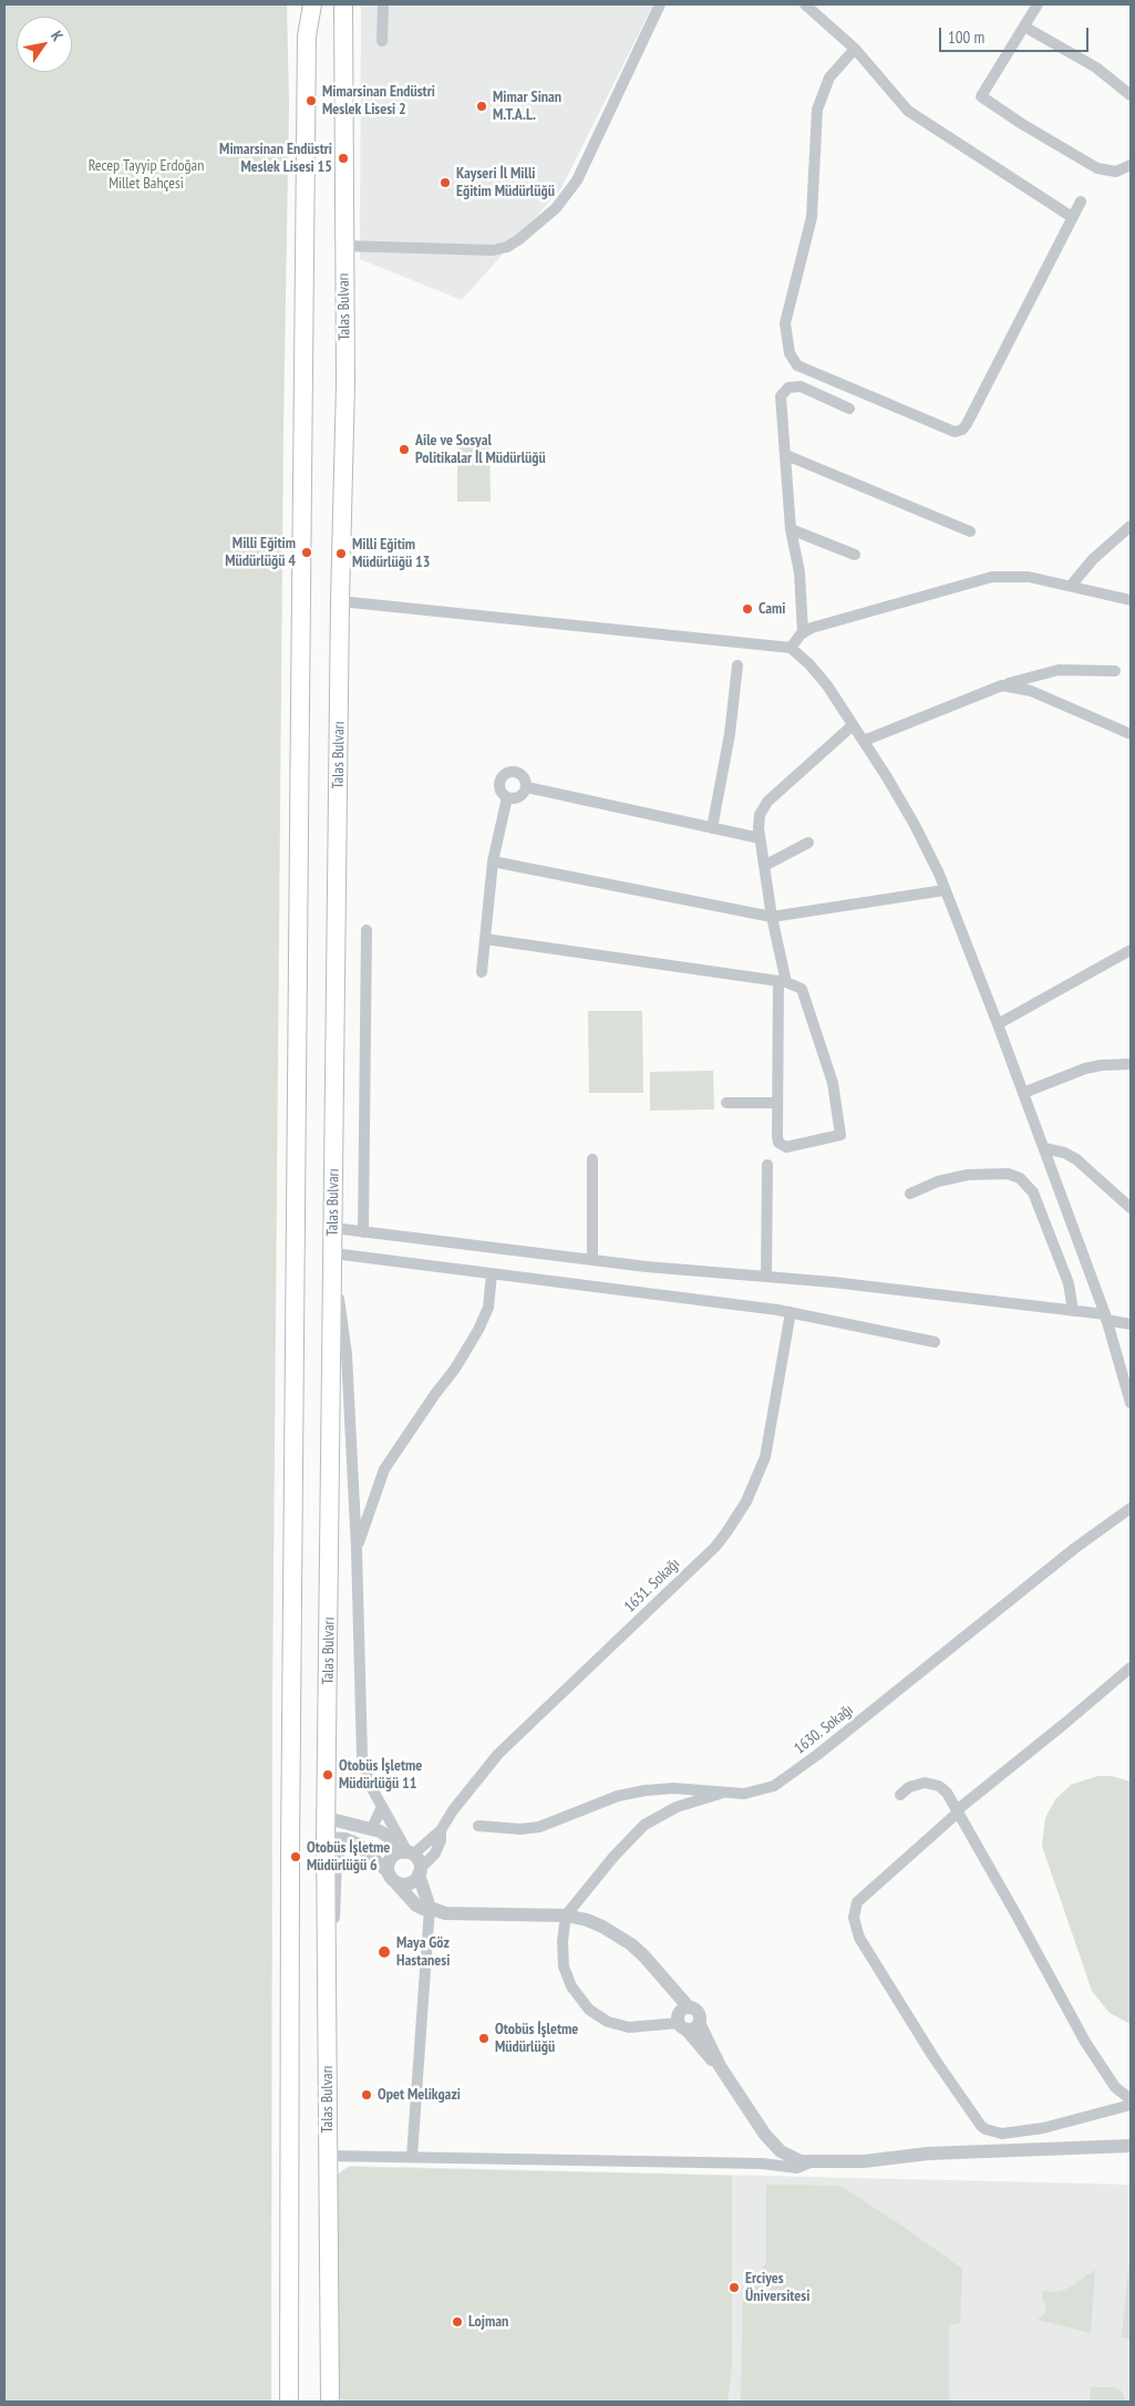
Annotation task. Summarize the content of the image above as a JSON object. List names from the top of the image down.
{
  "streets": {
    "main road": ["Talas Bulvarı"],
    "street": ["1631. Sokağı", "1630. Sokağı"]
  },
  "parks": ["Recep Tayyip Erdoğan Millet Bahçesi"],
  "places": [
    "Mimarsinan Endüstri Meslek Lisesi 2",
    "Mimar Sinan M.T.A.L.",
    "Mimarsinan Endüstri Meslek Lisesi 15",
    "Kayseri İl Milli Eğitim Müdürlüğü",
    "Aile ve Sosyal Politikalar İl Müdürlüğü",
    "Milli Eğitim Müdürlüğü 4",
    "Milli Eğitim Müdürlüğü 13",
    "Cami",
    "Otobüs İşletme Müdürlüğü 11",
    "Otobüs İşletme Müdürlüğü 6",
    "Maya Göz Hastanesi",
    "Otobüs İşletme Müdürlüğü",
    "Opet Melikgazi",
    "Erciyes Üniversitesi",
    "Lojman"
  ],
  "scale_bar": "100 m",
  "north": "top right"
}
